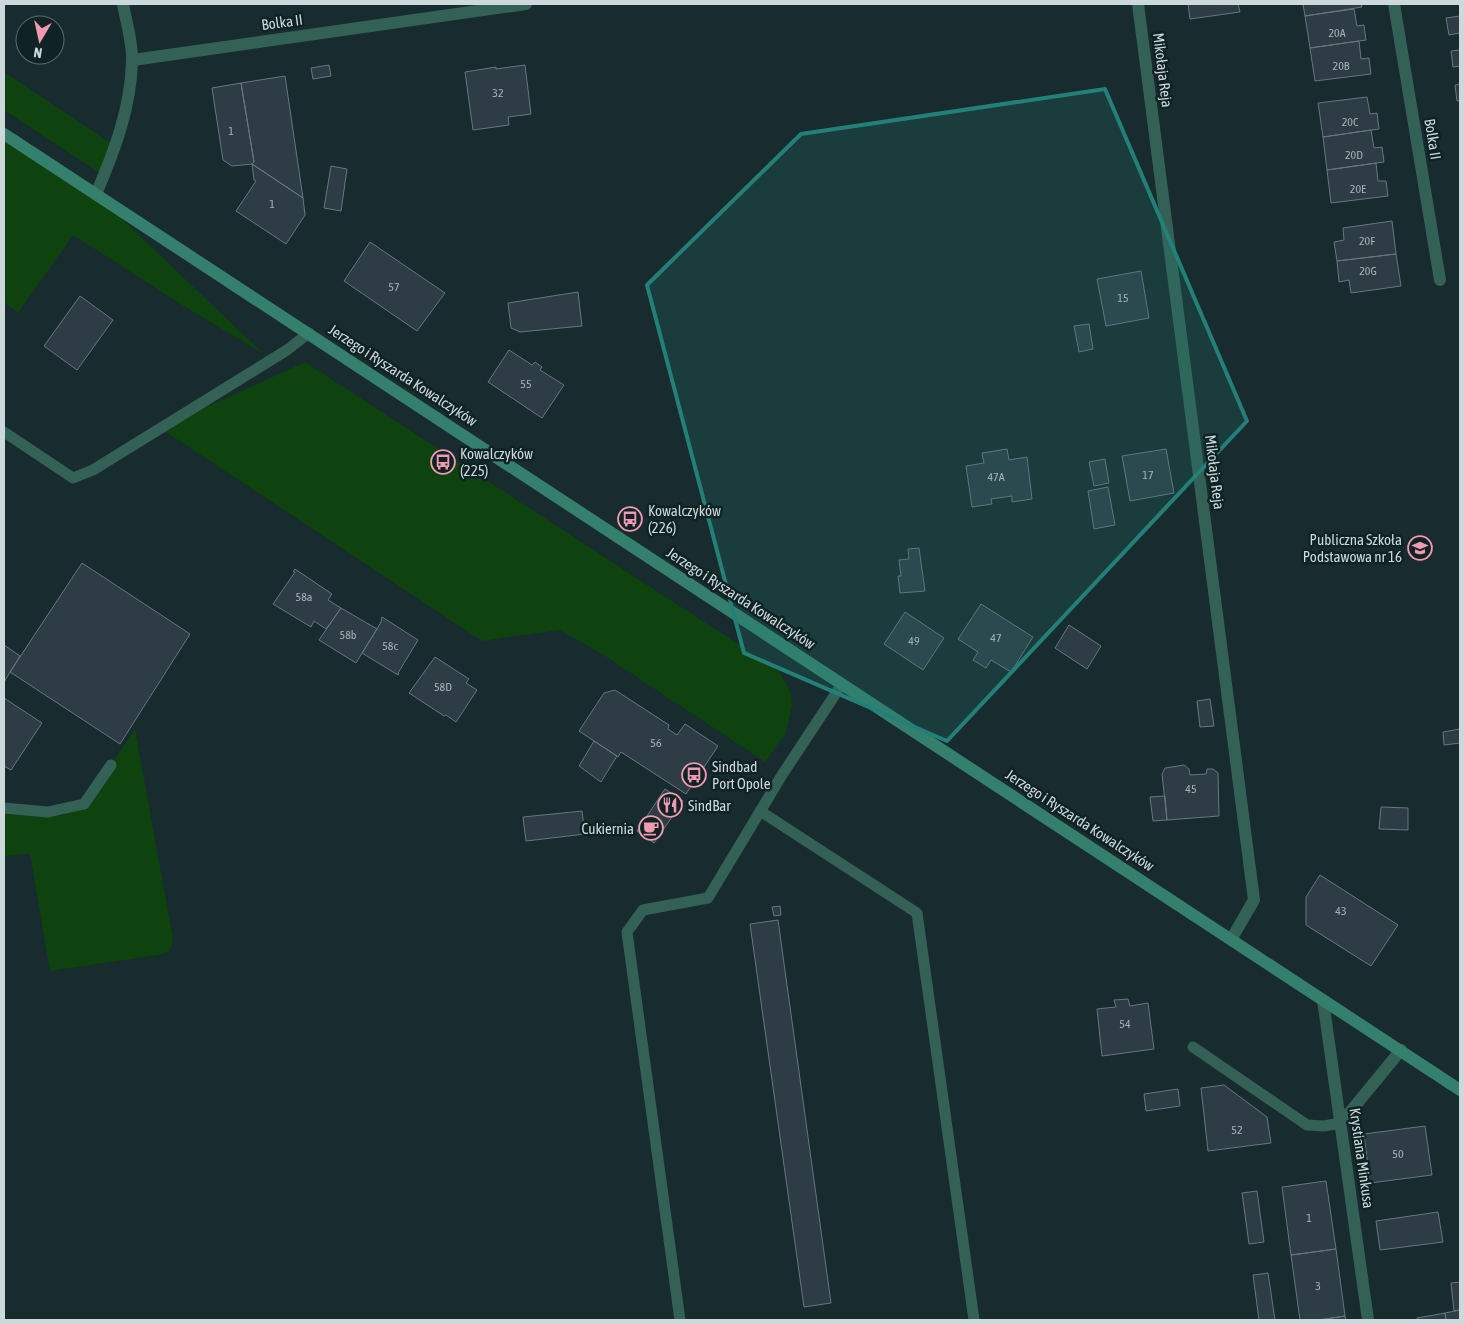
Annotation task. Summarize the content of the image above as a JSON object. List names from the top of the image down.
{
  "streets": {
    "main road": ["Jerzego i Ryszarda Kowalczyków"],
    "street": ["Bolka II", "Mikołaja Reja", "Krystiana Minkusa"]
  },
  "crossings": [
    ["Mikołaja Reja", "Jerzego i Ryszarda Kowalczyków"],
    ["Jerzego i Ryszarda Kowalczyków", "Krystiana Minkusa"]
  ],
  "places": {
    "bus stop": ["Kowalczyków (225)", "Kowalczyków (226)", "Sindbad Port Opole"],
    "school or university": ["Publiczna Szkoła Podstawowa nr 16"],
    "restaurant": ["SindBar"],
    "cafe": ["Cukiernia"]
  },
  "house_numbers": [
    "20A",
    "20B",
    "32",
    "20C",
    "1",
    "20D",
    "20E",
    "1",
    "20F",
    "20G",
    "57",
    "15",
    "55",
    "17",
    "47A",
    "58a",
    "58b",
    "47",
    "49",
    "58c",
    "58D",
    "56",
    "45",
    "43",
    "54",
    "52",
    "50",
    "1",
    "3"
  ],
  "north": "bottom"
}
